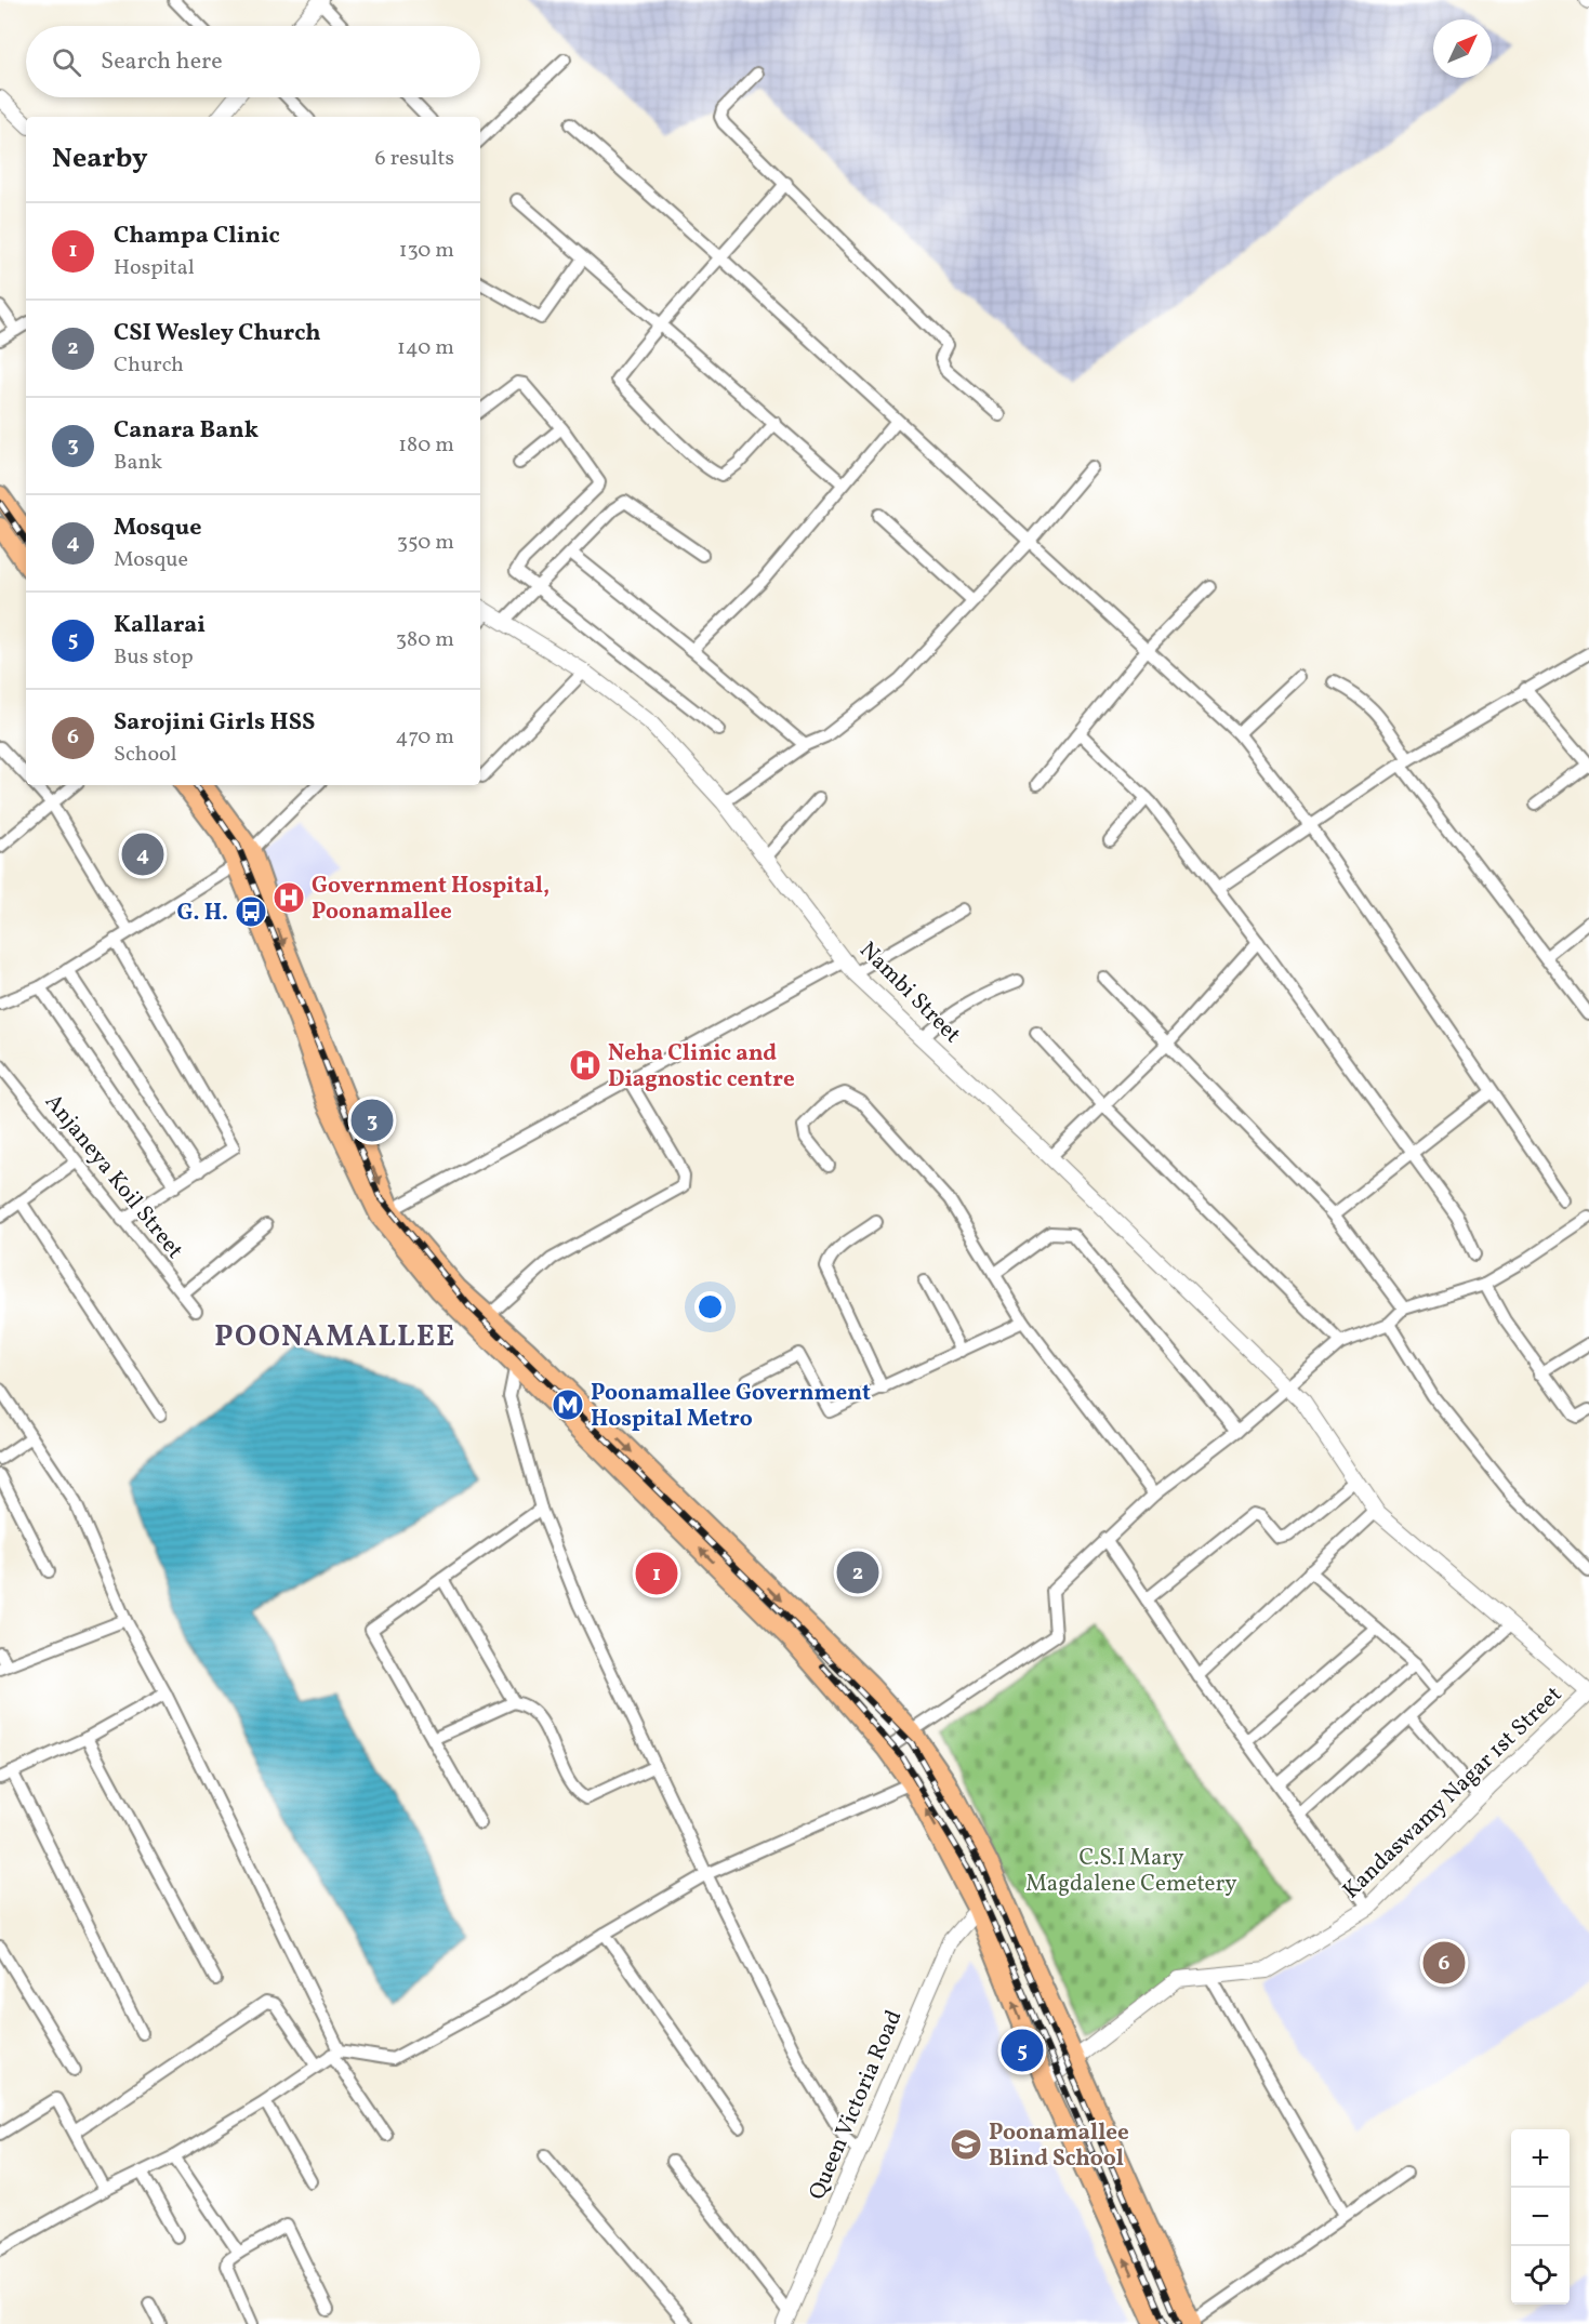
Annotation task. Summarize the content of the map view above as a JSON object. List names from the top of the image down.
{
  "streets": {
    "street": [
      "Nambi Street",
      "Anjaneya Koil Street",
      "Kandaswamy Nagar 1st Street",
      "Queen Victoria Road"
    ]
  },
  "crossings": [
    ["Nambi Street", "Kandaswamy Nagar 1st Street"]
  ],
  "districts": ["POONAMALLEE"],
  "parks": ["C.S.I Mary Magdalene Cemetery"],
  "places": {
    "hospital": ["Government Hospital, Poonamallee", "Neha Clinic and Diagnostic centre"],
    "bus stop": ["G. H."],
    "metro station": ["Poonamallee Government Hospital Metro"],
    "school or university": ["Poonamallee Blind School"]
  },
  "north": "top right",
  "page": {
    "search": "Search here",
    "heading": ["Nearby", "6 results"],
    "list": [
      {
        "mark": "1",
        "name": "Champa Clinic",
        "note": "Hospital",
        "value": "130 m"
      },
      {
        "mark": "2",
        "name": "CSI Wesley Church",
        "note": "Church",
        "value": "140 m"
      },
      {
        "mark": "3",
        "name": "Canara Bank",
        "note": "Bank",
        "value": "180 m"
      },
      {
        "mark": "4",
        "name": "Mosque",
        "note": "Mosque",
        "value": "350 m"
      },
      {
        "mark": "5",
        "name": "Kallarai",
        "note": "Bus stop",
        "value": "380 m"
      },
      {
        "mark": "6",
        "name": "Sarojini Girls HSS",
        "note": "School",
        "value": "470 m"
      }
    ],
    "pins": [
      "4",
      "3",
      "2",
      "1",
      "6",
      "5"
    ],
    "map_buttons": ["+", "−"]
  }
}
